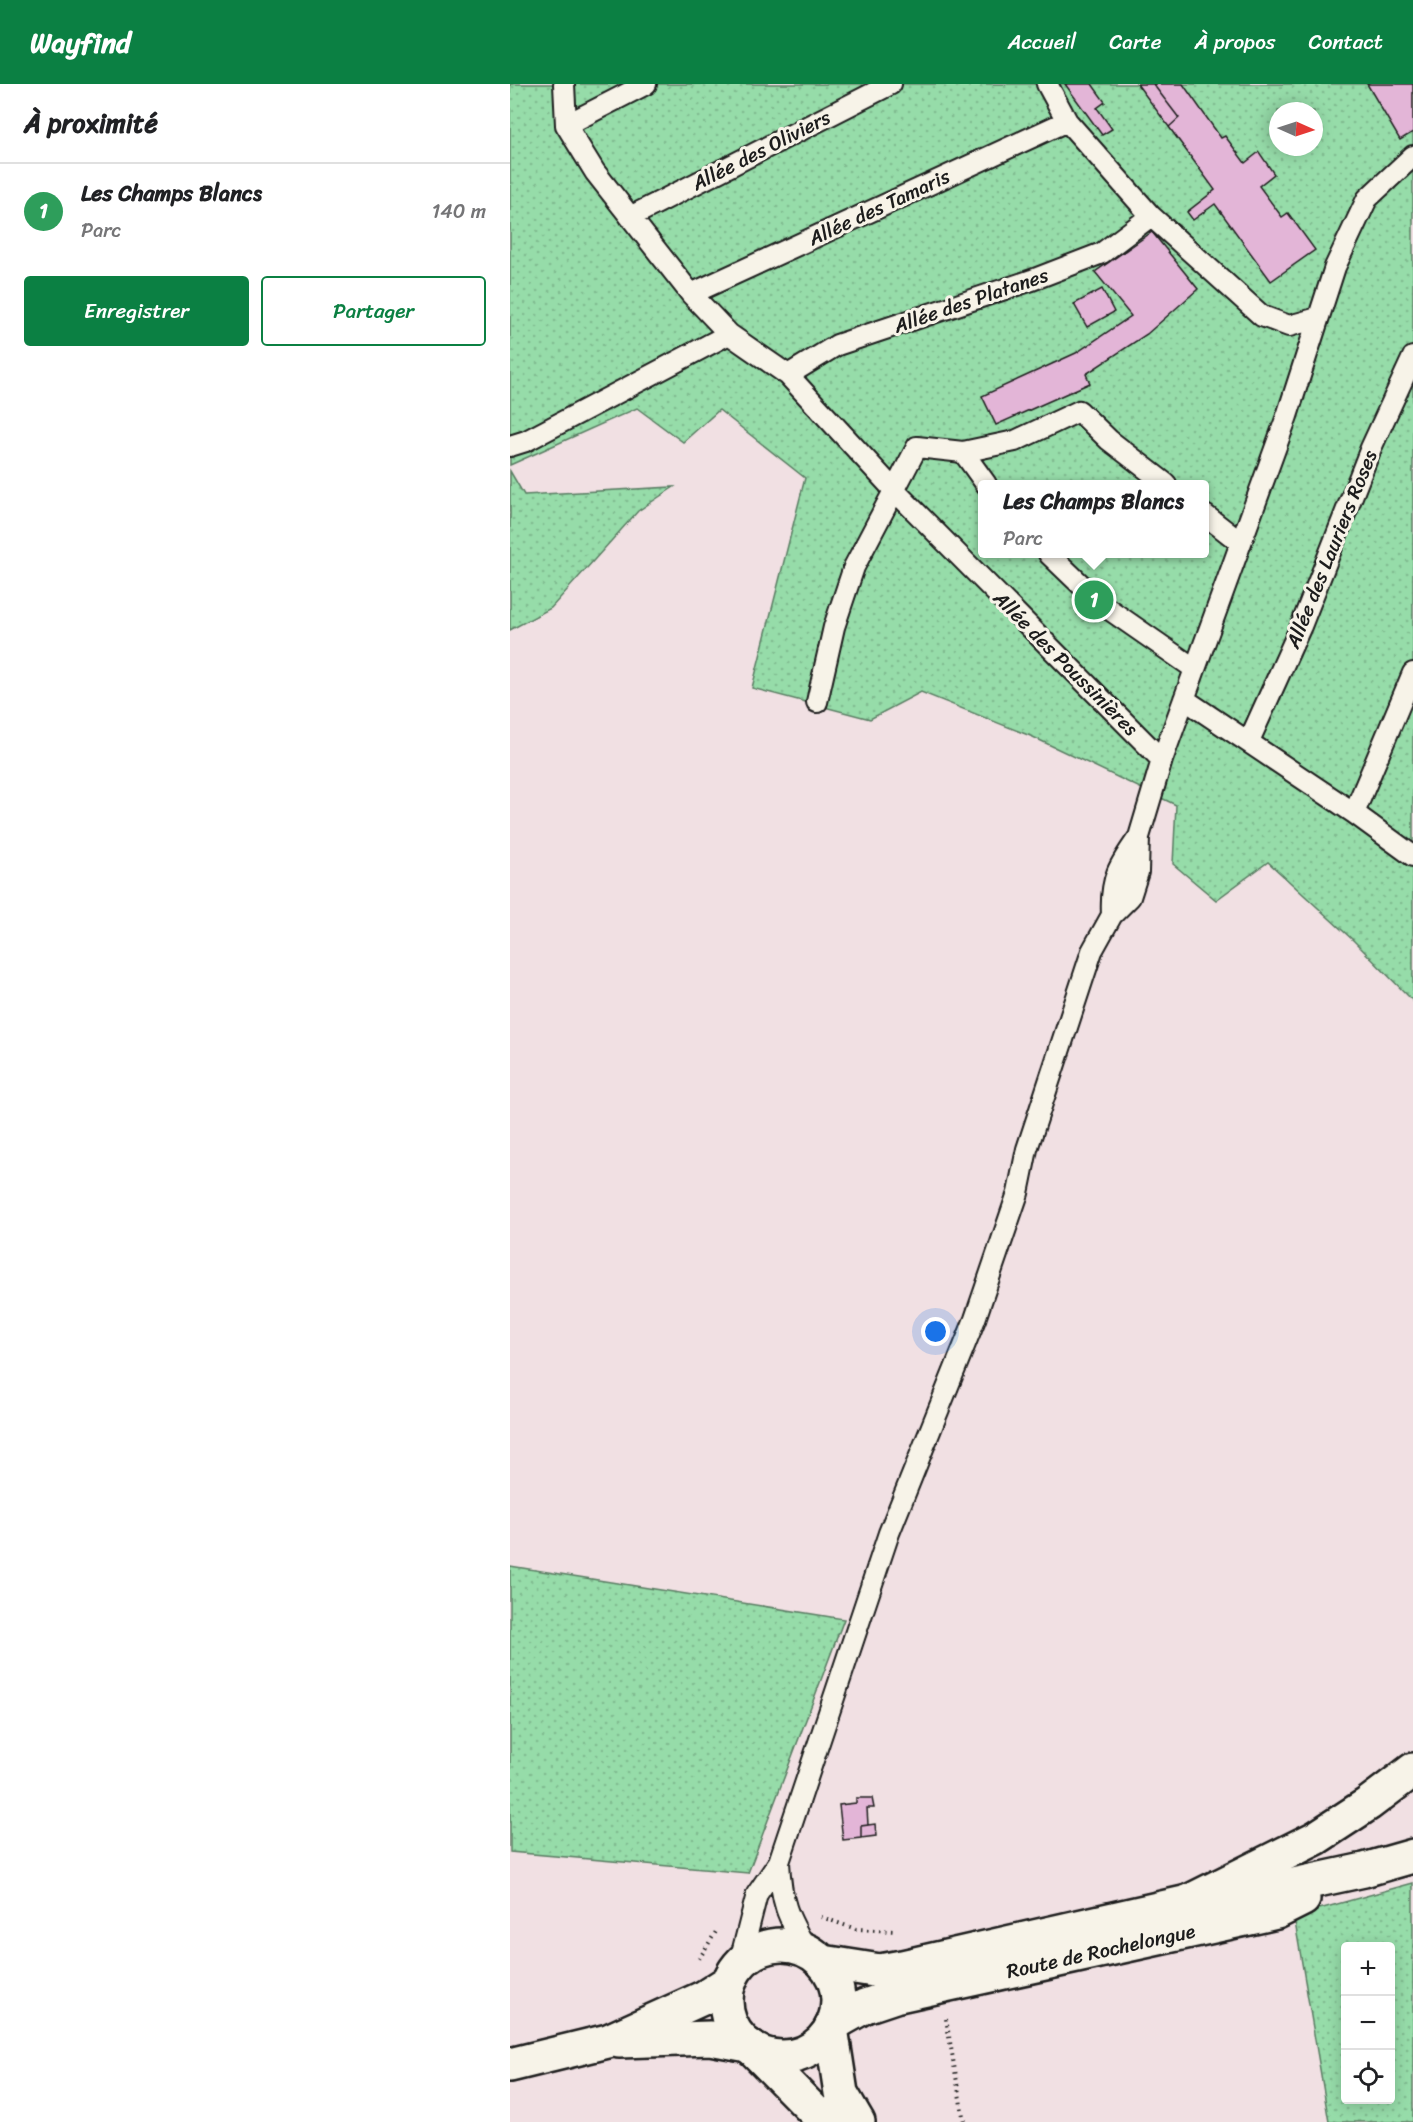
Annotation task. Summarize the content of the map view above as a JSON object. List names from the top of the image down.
{
  "streets": {
    "main road": ["Route de Rochelongue"],
    "lane": [
      "Allée des Oliviers",
      "Allée des Tamaris",
      "Allée des Platanes",
      "Allée des Lauriers Roses",
      "Allée des Poussinières"
    ]
  },
  "crossings": [
    ["Allée des Oliviers", "Allée des Poussinières"],
    ["Allée des Tamaris", "Allée des Poussinières"],
    ["Allée des Platanes", "Allée des Poussinières"]
  ],
  "north": "right",
  "page": {
    "header": "Wayfind",
    "nav": [
      "Accueil",
      "Carte",
      "À propos",
      "Contact"
    ],
    "heading": "À proximité",
    "list": [
      {
        "mark": "1",
        "name": "Les Champs Blancs",
        "note": "Parc",
        "value": "140 m"
      }
    ],
    "buttons": ["Enregistrer", "Partager"],
    "popup": ["Les Champs Blancs", "Parc"],
    "pins": "1",
    "map_buttons": ["+", "−"]
  }
}
